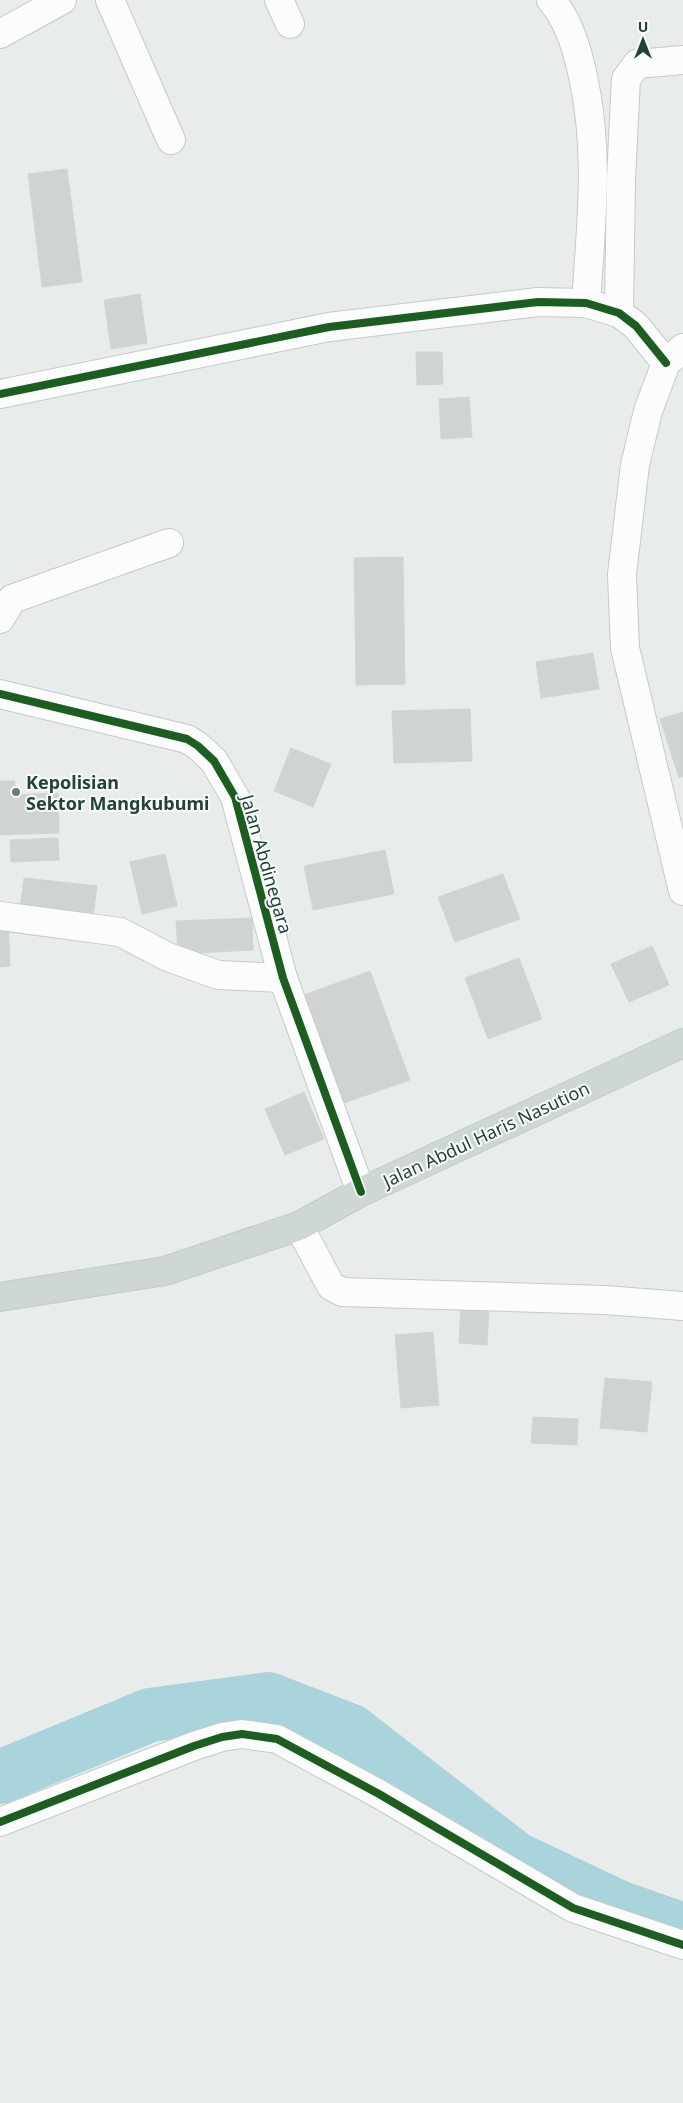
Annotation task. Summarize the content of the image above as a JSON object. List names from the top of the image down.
{
  "streets": {
    "main road": ["Jalan Abdul Haris Nasution"],
    "street": ["Jalan Abdinegara"]
  },
  "crossings": [
    ["Jalan Abdinegara", "Jalan Abdul Haris Nasution"]
  ],
  "places": ["Kepolisian Sektor Mangkubumi"],
  "north": "top"
}
